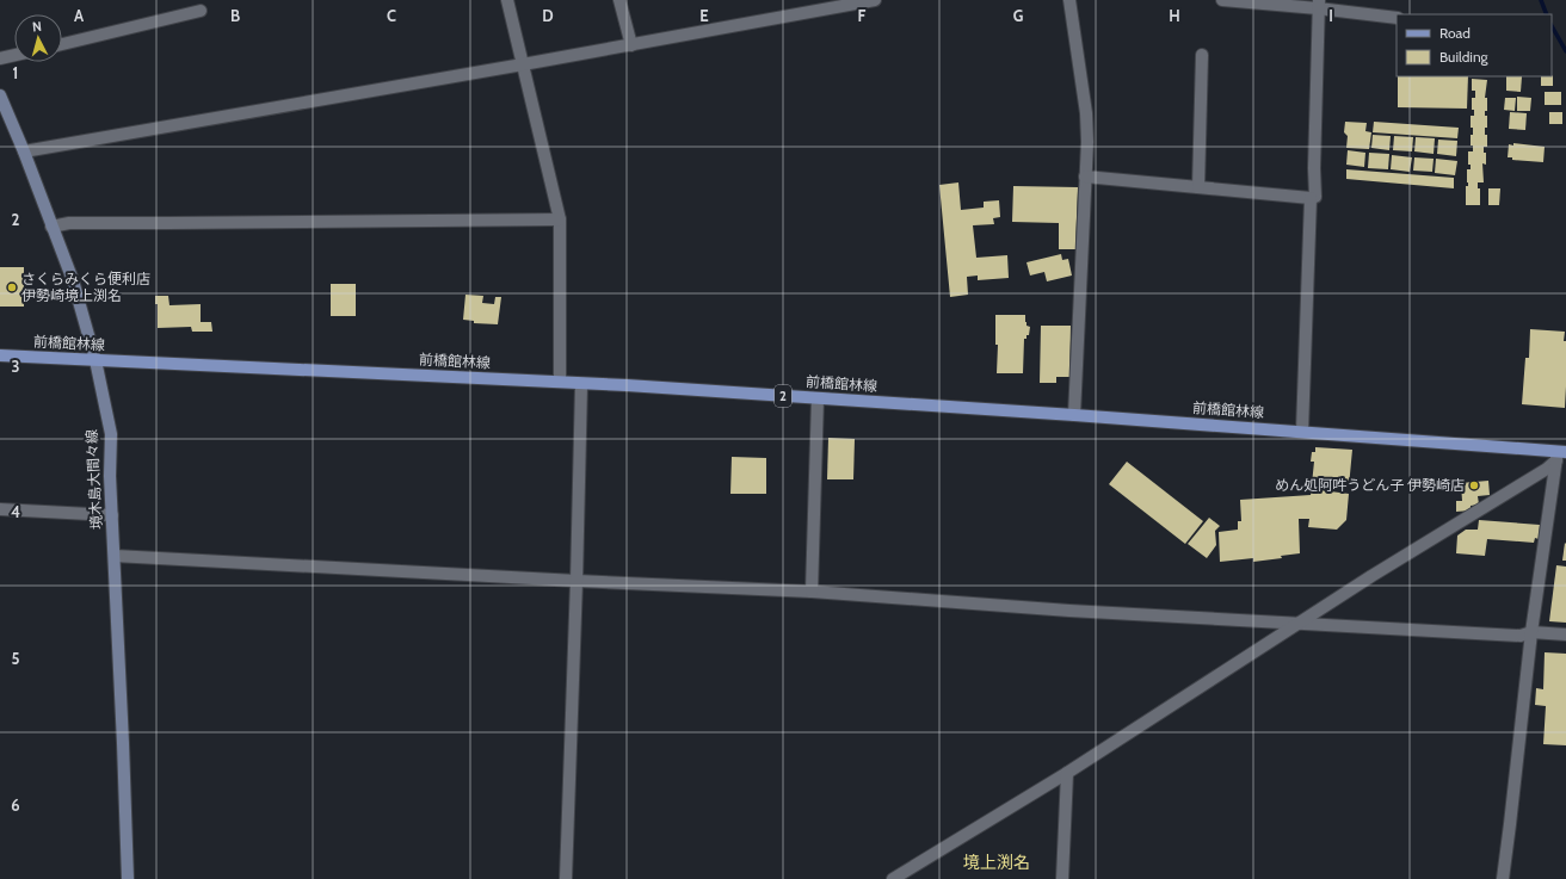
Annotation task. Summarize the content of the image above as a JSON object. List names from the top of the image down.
{
  "streets": {
    "main road": ["前橋館林線", "2", "境木島大間々線"]
  },
  "crossings": [
    ["前橋館林線", "境木島大間々線"]
  ],
  "districts": ["境上渕名"],
  "places": ["さくらみくら便利店 伊勢崎境上渕名", "めん処阿吽うどん子 伊勢崎店"],
  "legend": ["Road", "Building"],
  "north": "top",
  "grid": {
    "columns": [
      "A",
      "B",
      "C",
      "D",
      "E",
      "F",
      "G",
      "H",
      "I"
    ],
    "rows": [
      "1",
      "2",
      "3",
      "4",
      "5",
      "6"
    ]
  }
}
